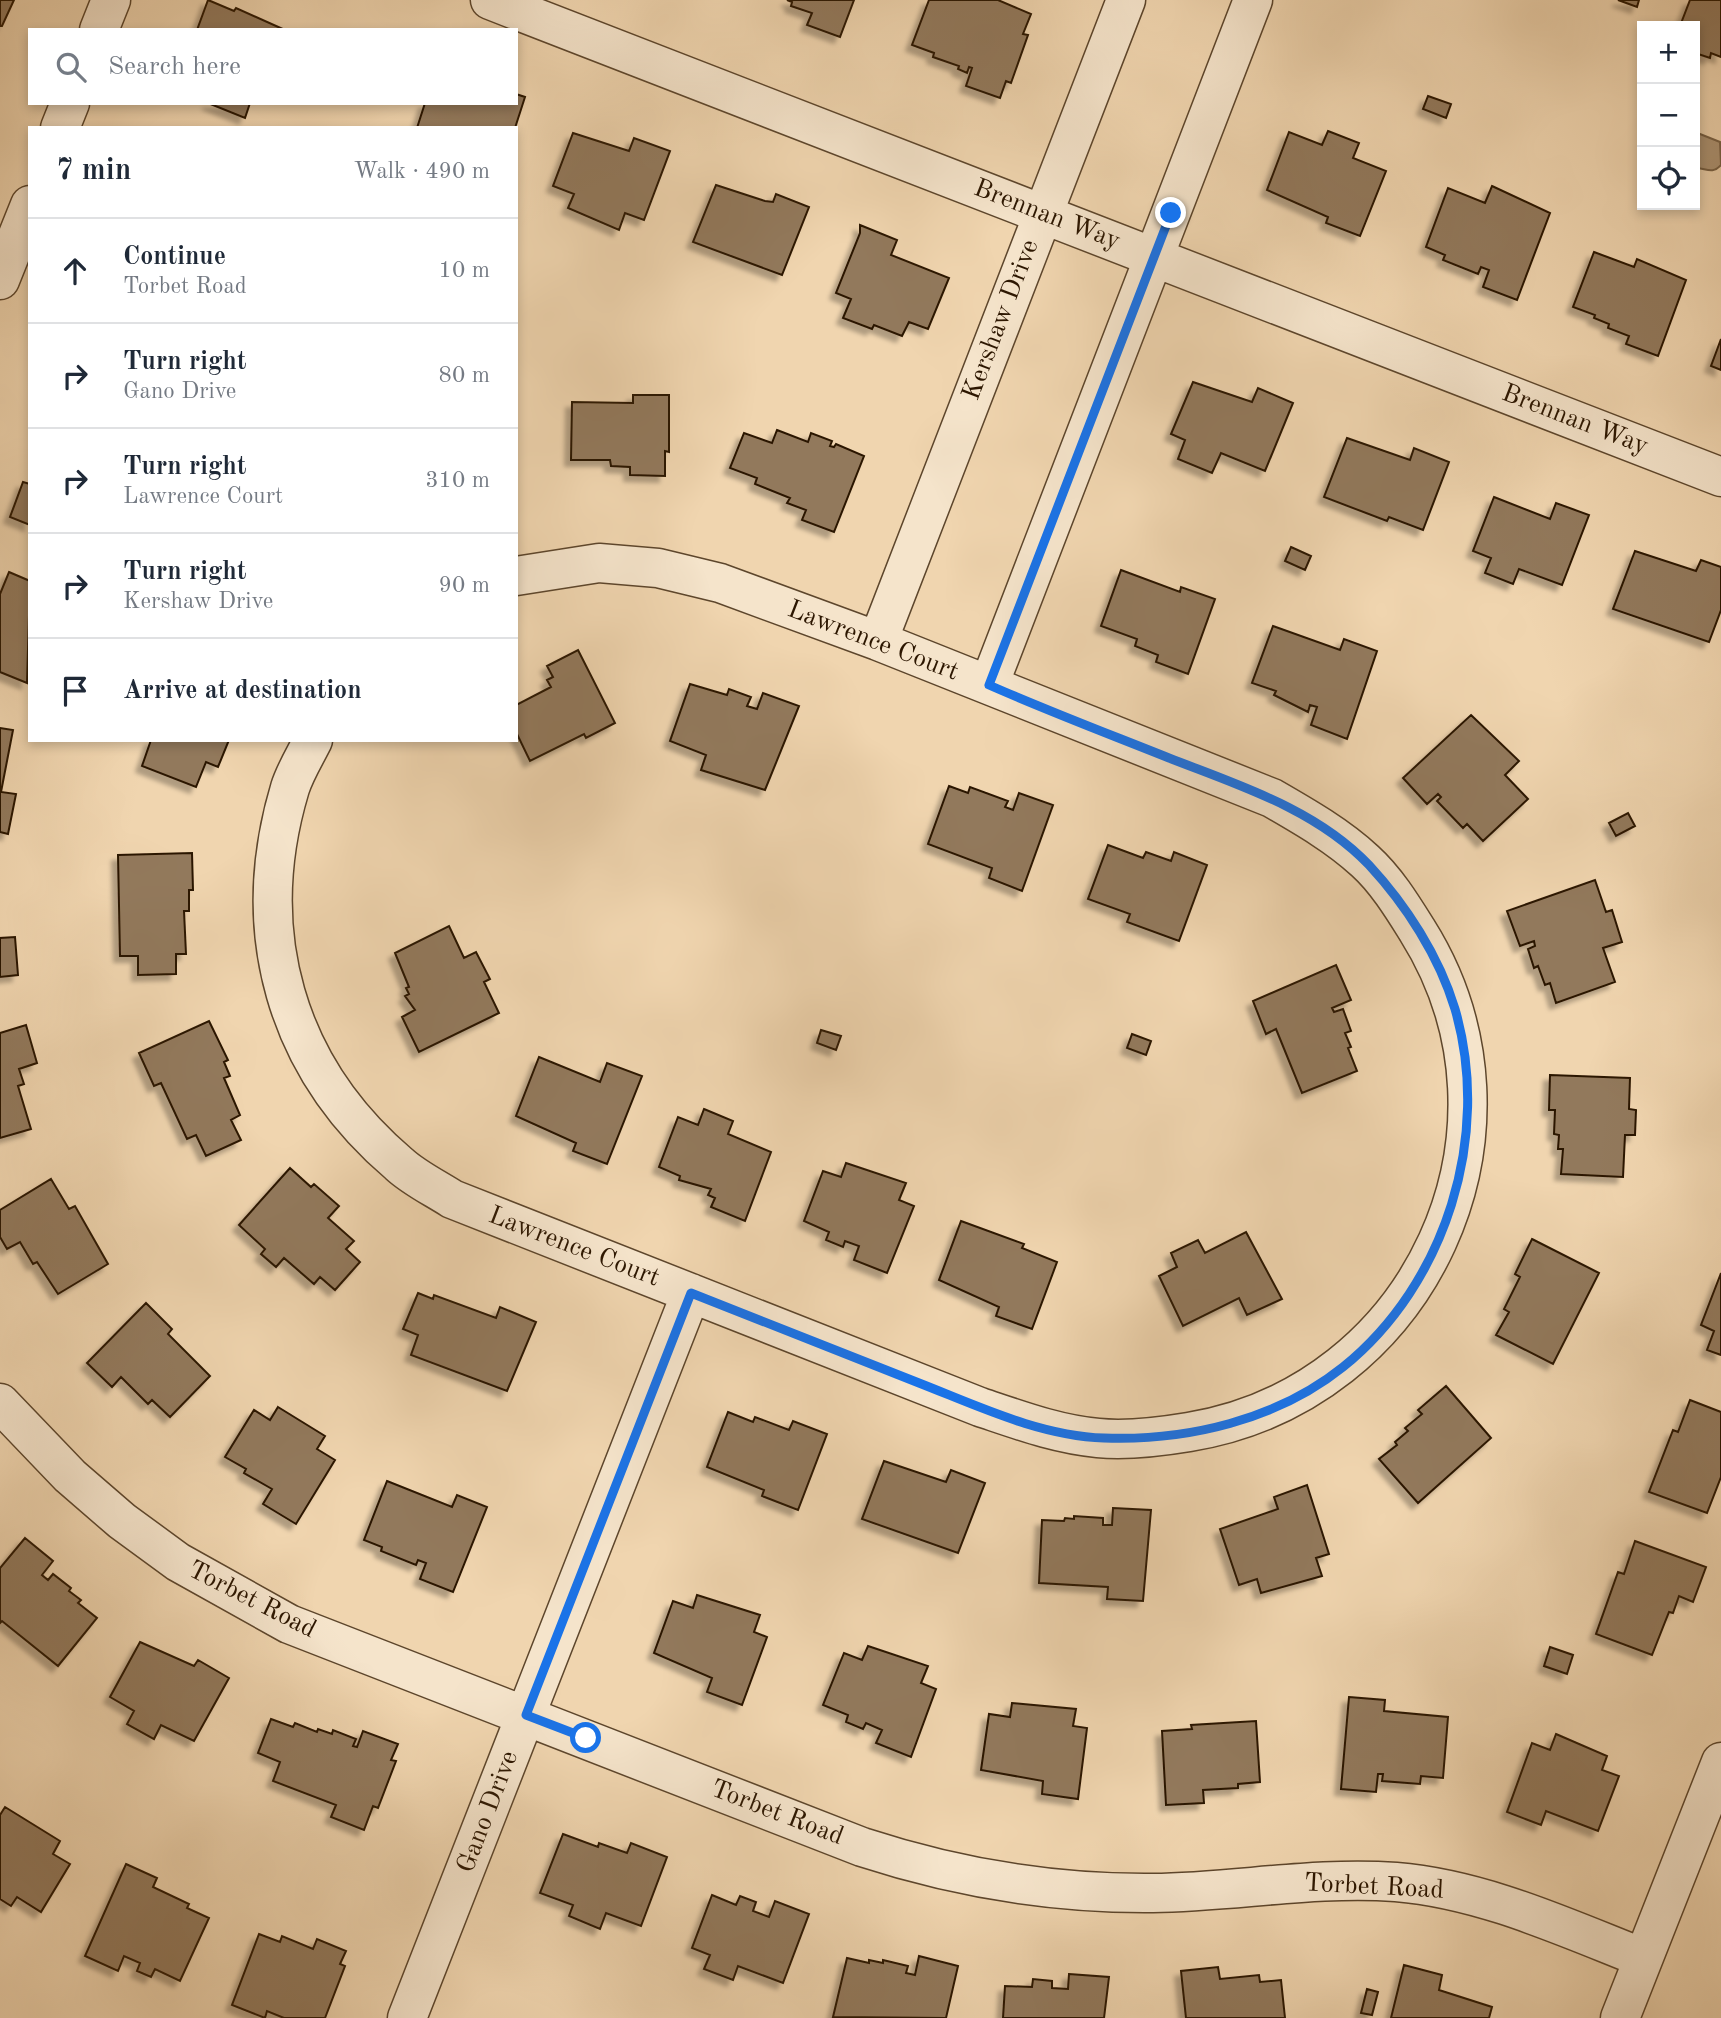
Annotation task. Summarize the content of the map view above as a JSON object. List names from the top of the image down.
{
  "streets": {
    "street": [
      "Brennan Way",
      "Kershaw Drive",
      "Lawrence Court",
      "Torbet Road",
      "Gano Drive"
    ]
  },
  "crossings": [
    ["Brennan Way", "Kershaw Drive"],
    ["Kershaw Drive", "Lawrence Court"],
    ["Lawrence Court", "Gano Drive"],
    ["Torbet Road", "Gano Drive"]
  ],
  "page": {
    "map_buttons": ["+", "−"],
    "search": "Search here",
    "heading": ["7 min", "Walk · 490 m"],
    "list": [
      ["Continue", "Torbet Road", "10 m"],
      ["Turn right", "Gano Drive", "80 m"],
      ["Turn right", "Lawrence Court", "310 m"],
      ["Turn right", "Kershaw Drive", "90 m"],
      "Arrive at destination"
    ]
  }
}
